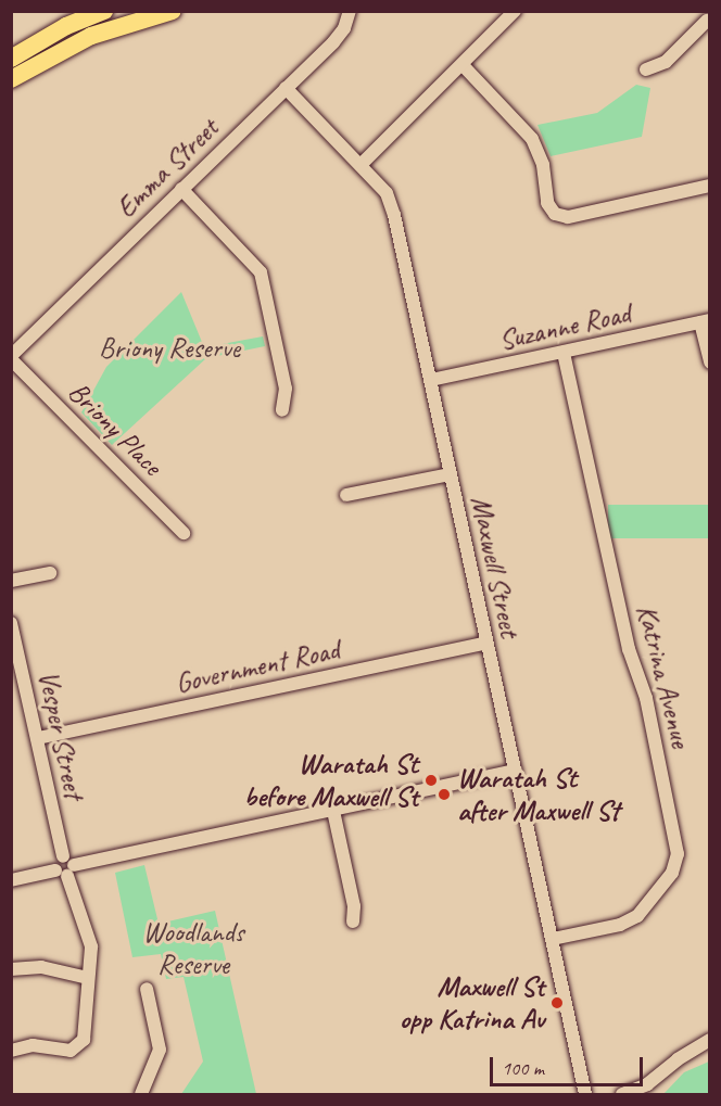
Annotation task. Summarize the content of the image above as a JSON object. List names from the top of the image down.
{
  "streets": {
    "street": [
      "Emma Street",
      "Suzanne Road",
      "Briony Place",
      "Maxwell Street",
      "Government Road",
      "Katrina Avenue",
      "Vesper Street"
    ]
  },
  "crossings": [
    ["Emma Street", "Briony Place"],
    ["Emma Street", "Maxwell Street"],
    ["Suzanne Road", "Maxwell Street"],
    ["Suzanne Road", "Katrina Avenue"],
    ["Maxwell Street", "Government Road"],
    ["Maxwell Street", "Katrina Avenue"],
    ["Government Road", "Vesper Street"]
  ],
  "parks": ["Briony Reserve", "Woodlands Reserve"],
  "places": ["Waratah St before Maxwell St", "Waratah St after Maxwell St", "Maxwell St opp Katrina Av"],
  "scale_bar": "100 m"
}
